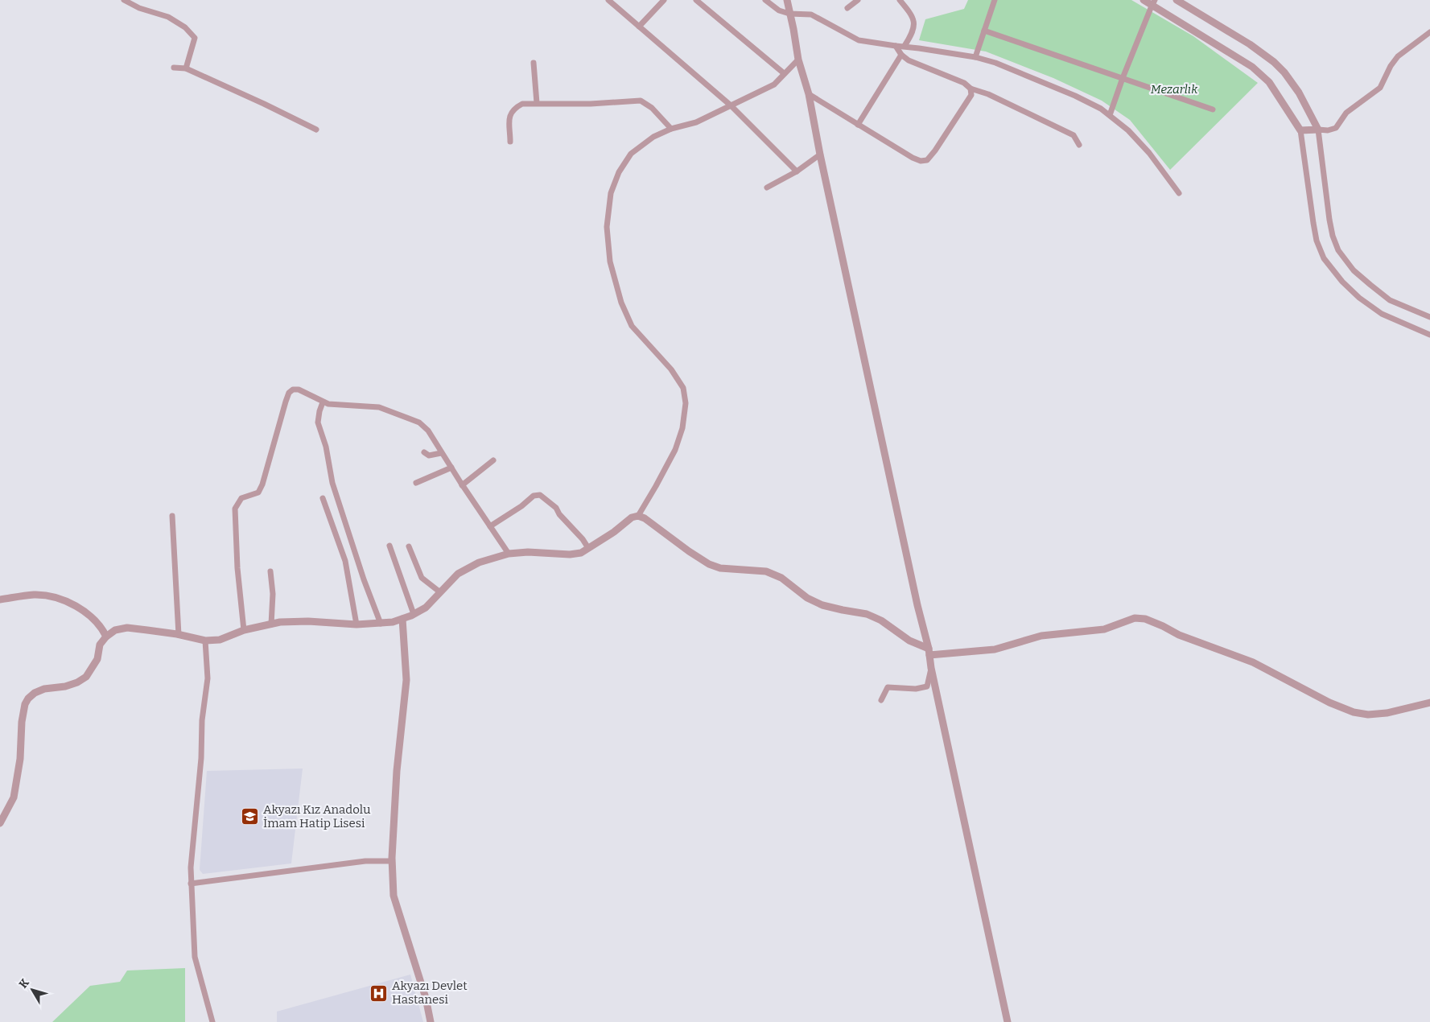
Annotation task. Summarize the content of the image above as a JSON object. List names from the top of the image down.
{
  "parks": ["Mezarlık"],
  "places": {
    "school or university": ["Akyazı Kız Anadolu İmam Hatip Lisesi"],
    "hospital": ["Akyazı Devlet Hastanesi"]
  },
  "north": "top left"
}
